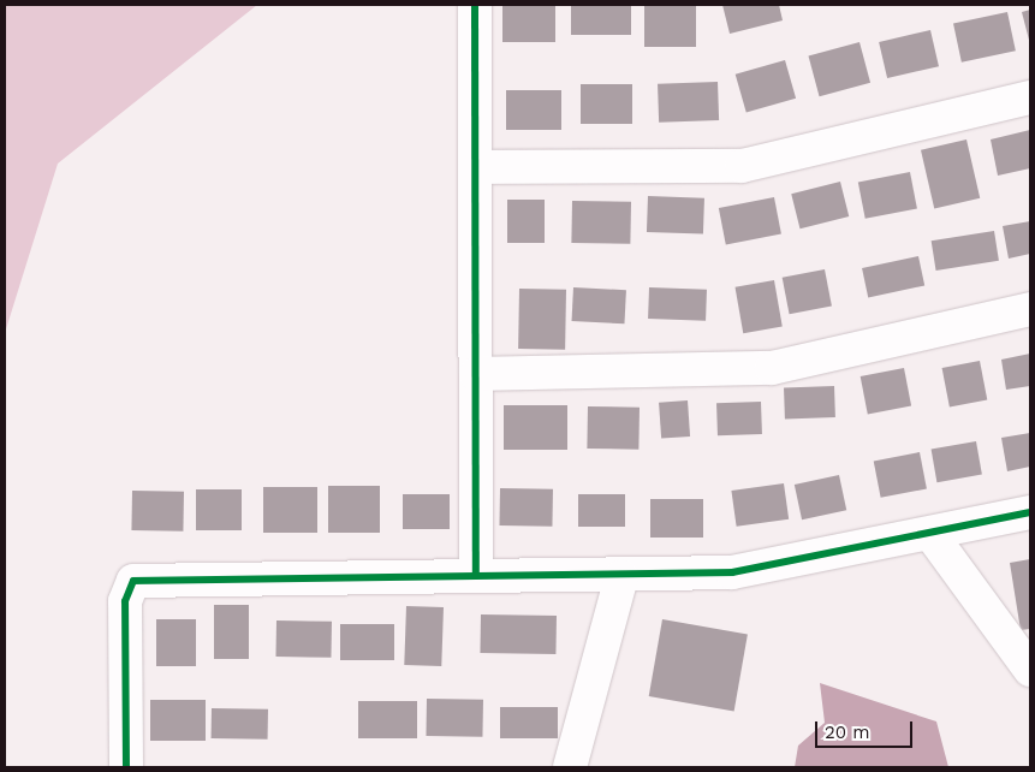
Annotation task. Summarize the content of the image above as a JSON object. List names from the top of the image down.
{
  "scale_bar": "20 m"
}
